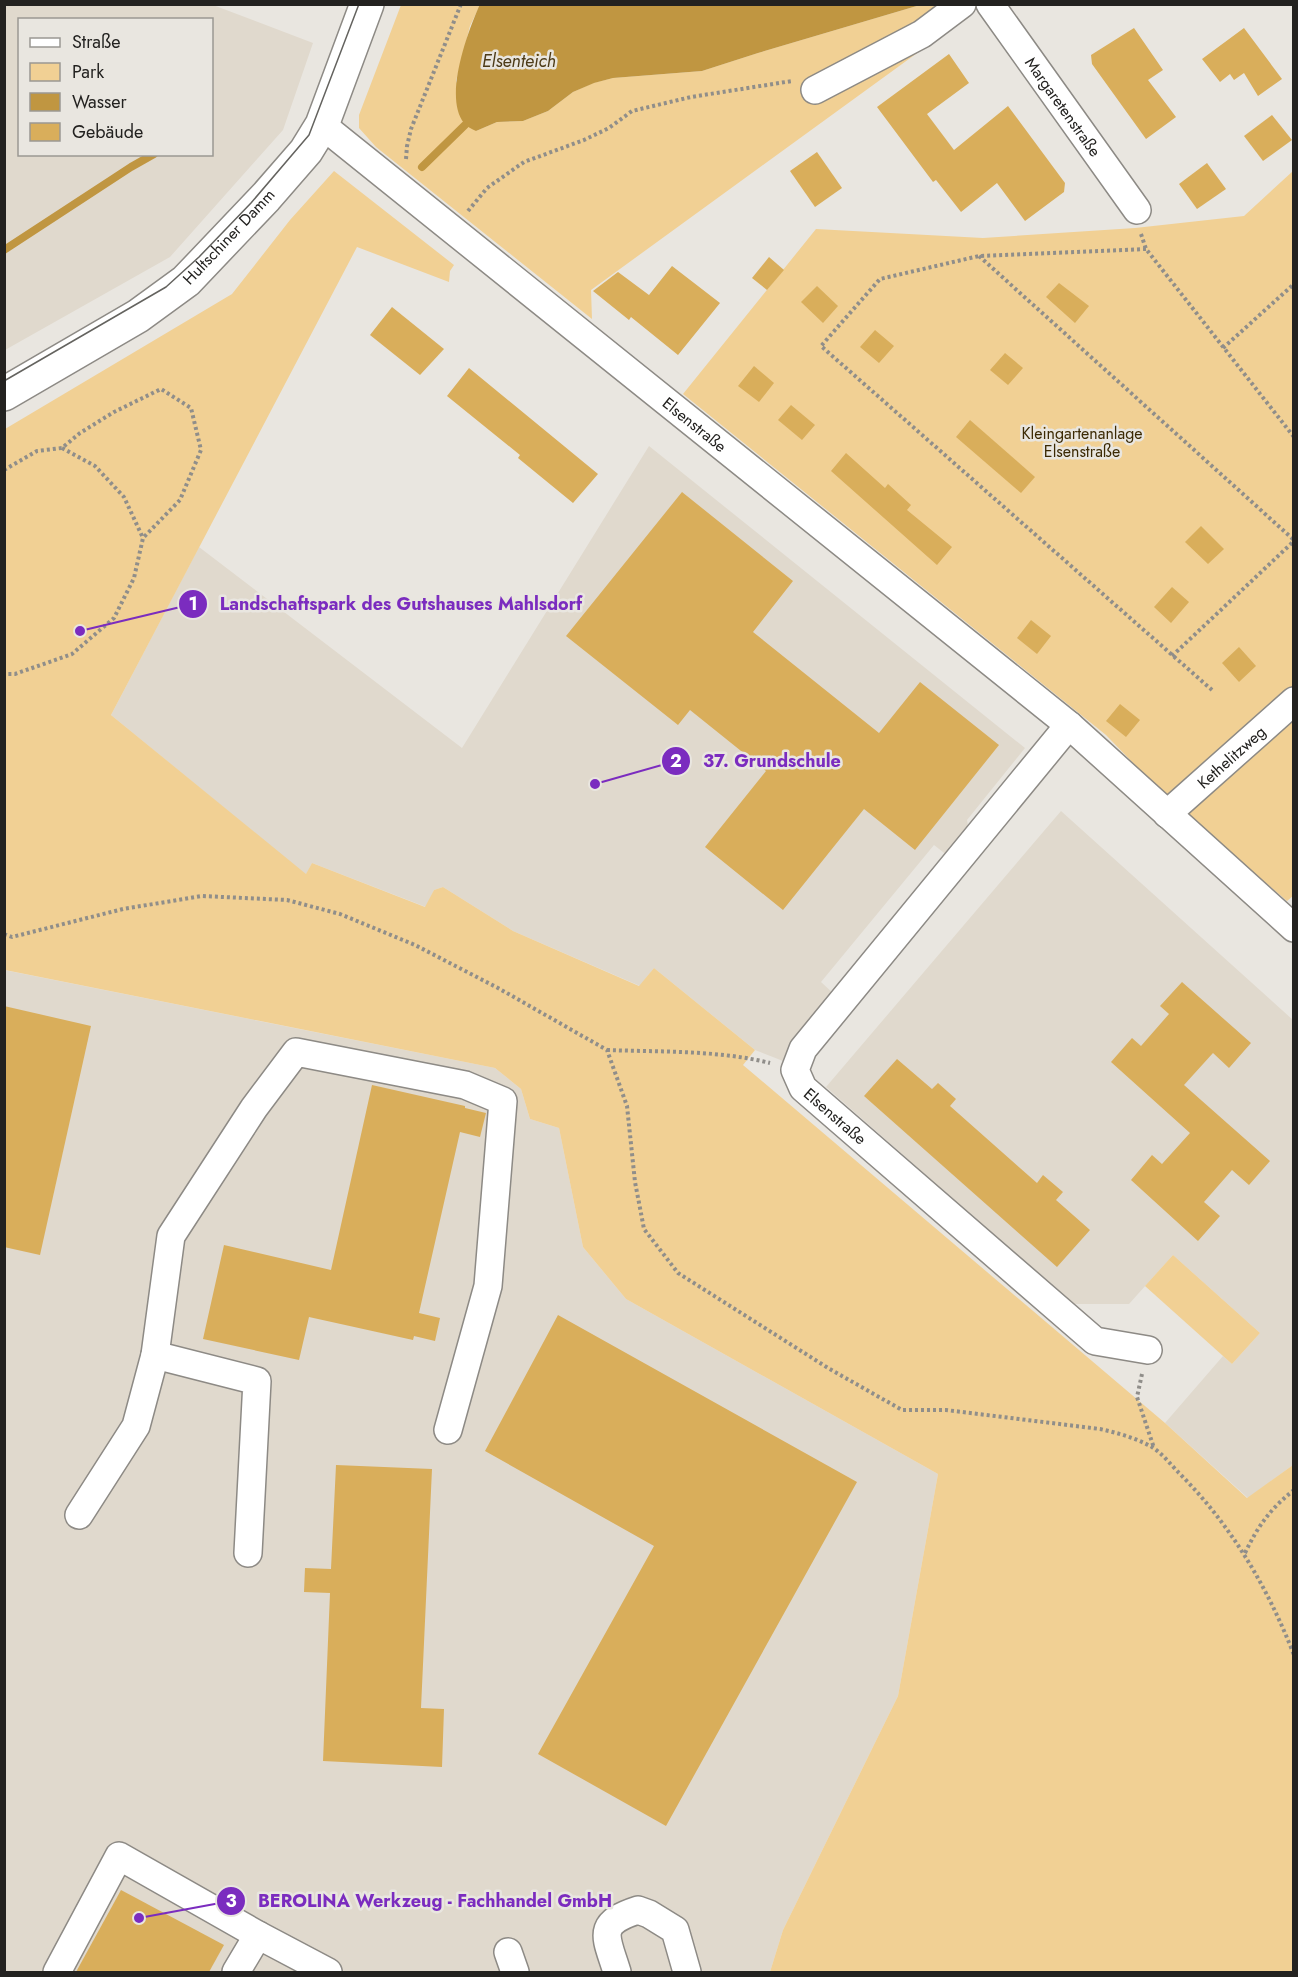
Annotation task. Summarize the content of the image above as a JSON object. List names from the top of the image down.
{
  "streets": {
    "main road": ["Hultschiner Damm"],
    "street": ["Margaretenstraße", "Elsenstraße", "Kethelitzweg"]
  },
  "crossings": [
    ["Hultschiner Damm", "Elsenstraße"],
    ["Elsenstraße", "Kethelitzweg"]
  ],
  "water": ["Elsenteich"],
  "parks": ["Kleingartenanlage Elsenstraße"],
  "places": ["Landschaftspark des Gutshauses Mahlsdorf", "37. Grundschule", "BEROLINA Werkzeug - Fachhandel GmbH"],
  "legend": [
    "Straße",
    "Park",
    "Wasser",
    "Gebäude"
  ]
}
